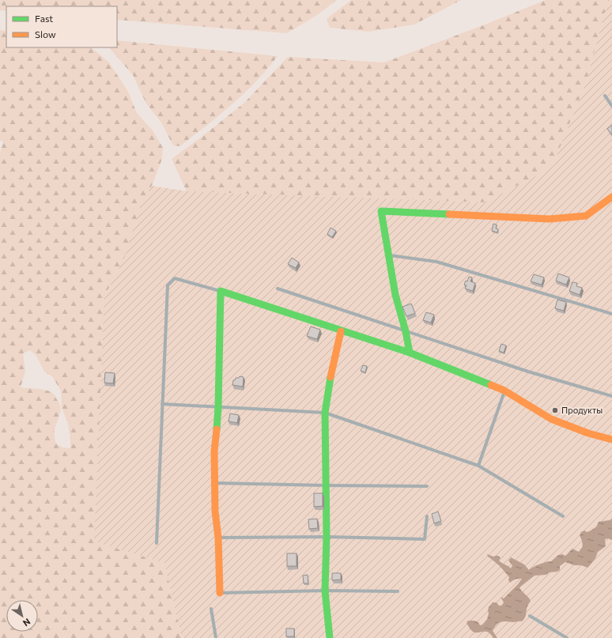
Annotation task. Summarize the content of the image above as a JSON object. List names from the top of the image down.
{
  "places": ["Продукты"],
  "legend": ["Fast", "Slow"],
  "north": "bottom right"
}
